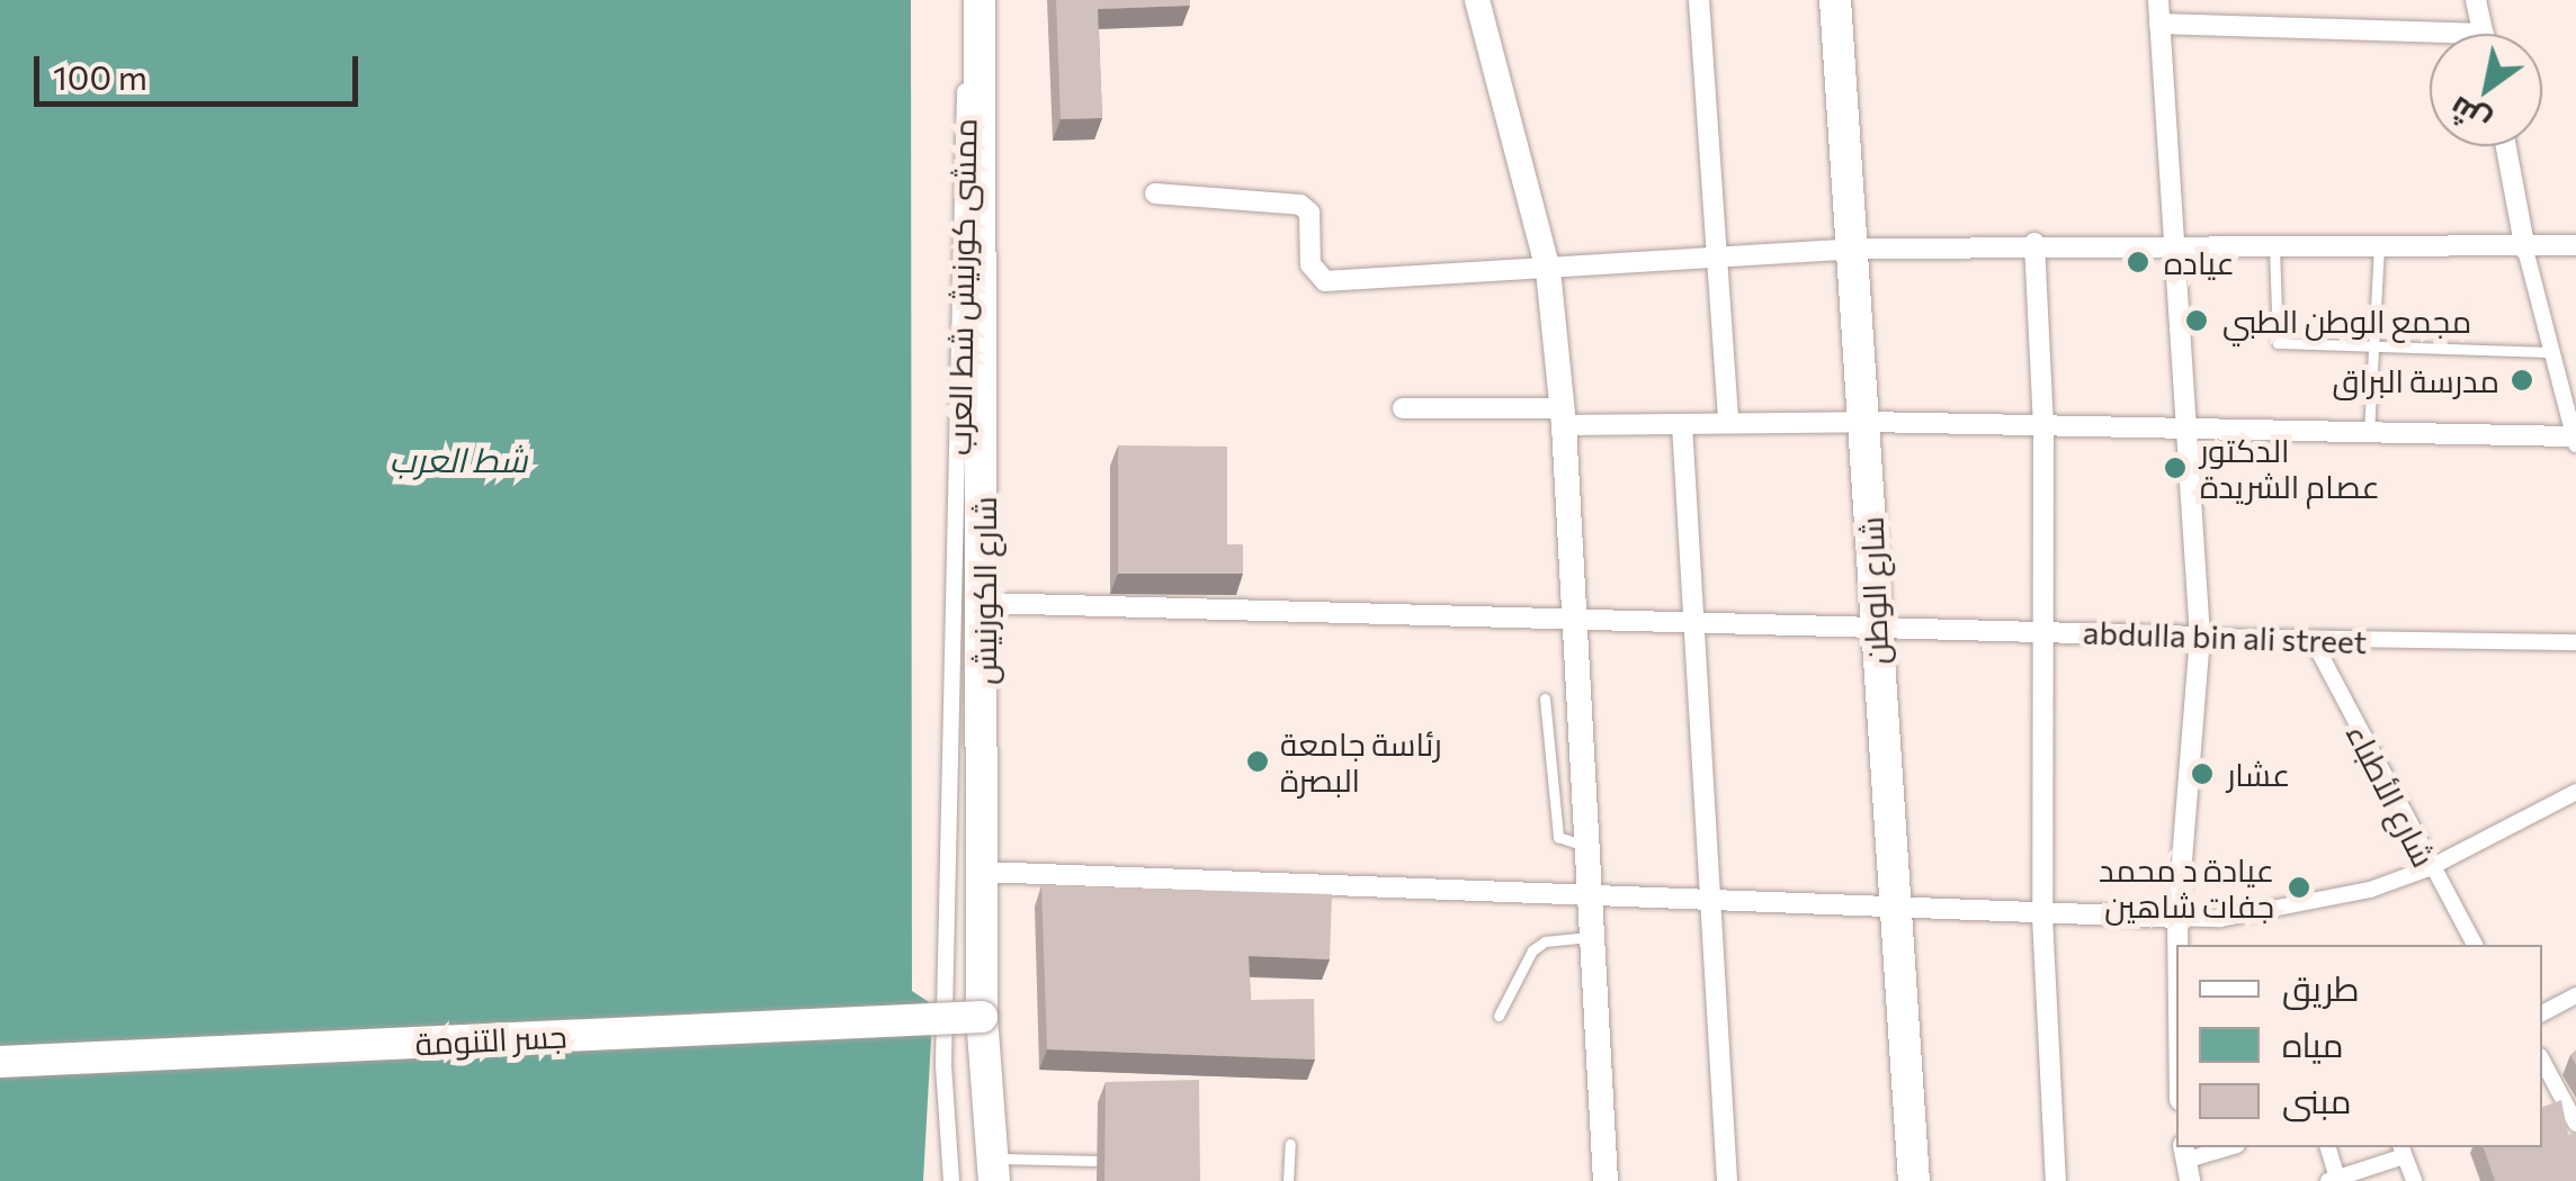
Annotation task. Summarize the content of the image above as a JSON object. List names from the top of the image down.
{
  "streets": {
    "main road": ["شارع الكورنيش", "شارع الوطن", "جسر التنومة"],
    "street": ["ممشى كورنيش شط العرب", "abdulla bin ali street", "شارع الأطباء"]
  },
  "crossings": [
    ["شارع الكورنيش", "abdulla bin ali street"],
    ["شارع الكورنيش", "جسر التنومة"],
    ["شارع الوطن", "abdulla bin ali street"],
    ["abdulla bin ali street", "شارع الأطباء"]
  ],
  "water": ["شط العرب"],
  "places": [
    "عياده",
    "مجمع الوطن الطبي",
    "مدرسة البراق",
    "الدكتور عصام الشريدة",
    "رئاسة جامعة البصرة",
    "عشار",
    "عيادة د محمد جفات شاهين"
  ],
  "legend": ["طريق", "مياه", "مبنى"],
  "scale_bar": "100 m",
  "north": "bottom left"
}
